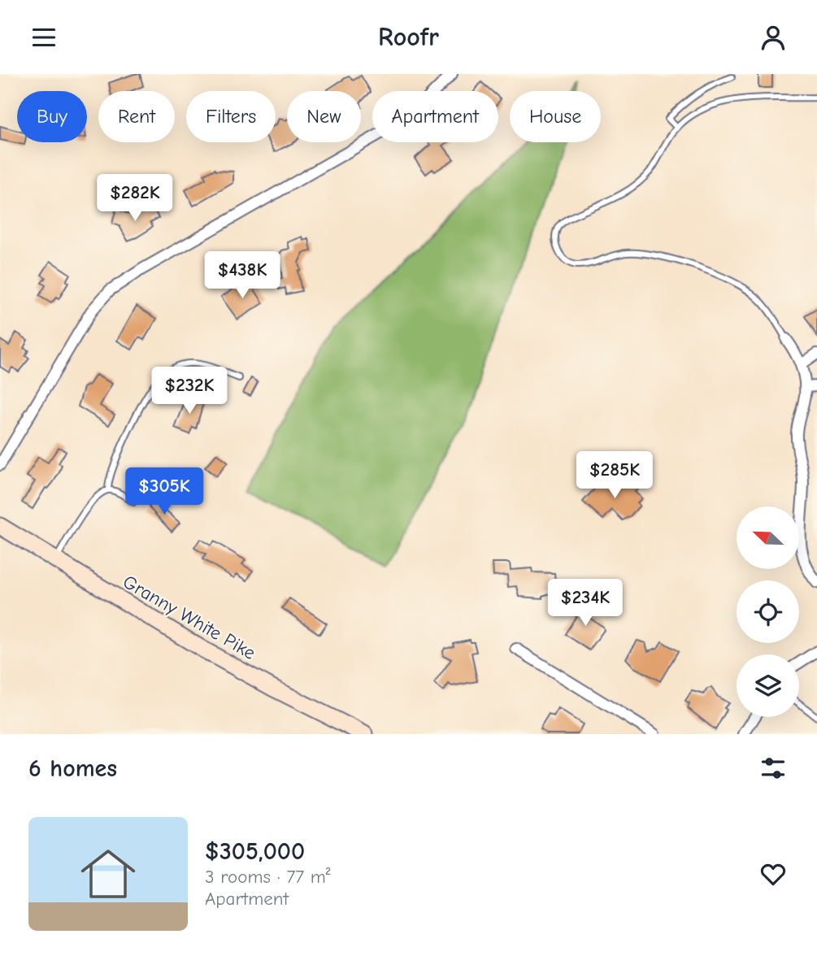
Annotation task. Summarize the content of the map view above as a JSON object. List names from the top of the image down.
{
  "streets": {
    "main road": ["Granny White Pike"]
  },
  "north": "top left",
  "page": {
    "header": "Roofr",
    "chip": [
      "Buy",
      "Rent",
      "Filters",
      "New",
      "Apartment",
      "House"
    ],
    "price": [
      "$282K",
      "$438K",
      "$232K",
      "$285K",
      "$305K",
      "$234K"
    ],
    "heading": "6 homes",
    "list": [
      {
        "name": "$305,000",
        "note": "3 rooms · 77 m² · Apartment"
      }
    ]
  }
}
